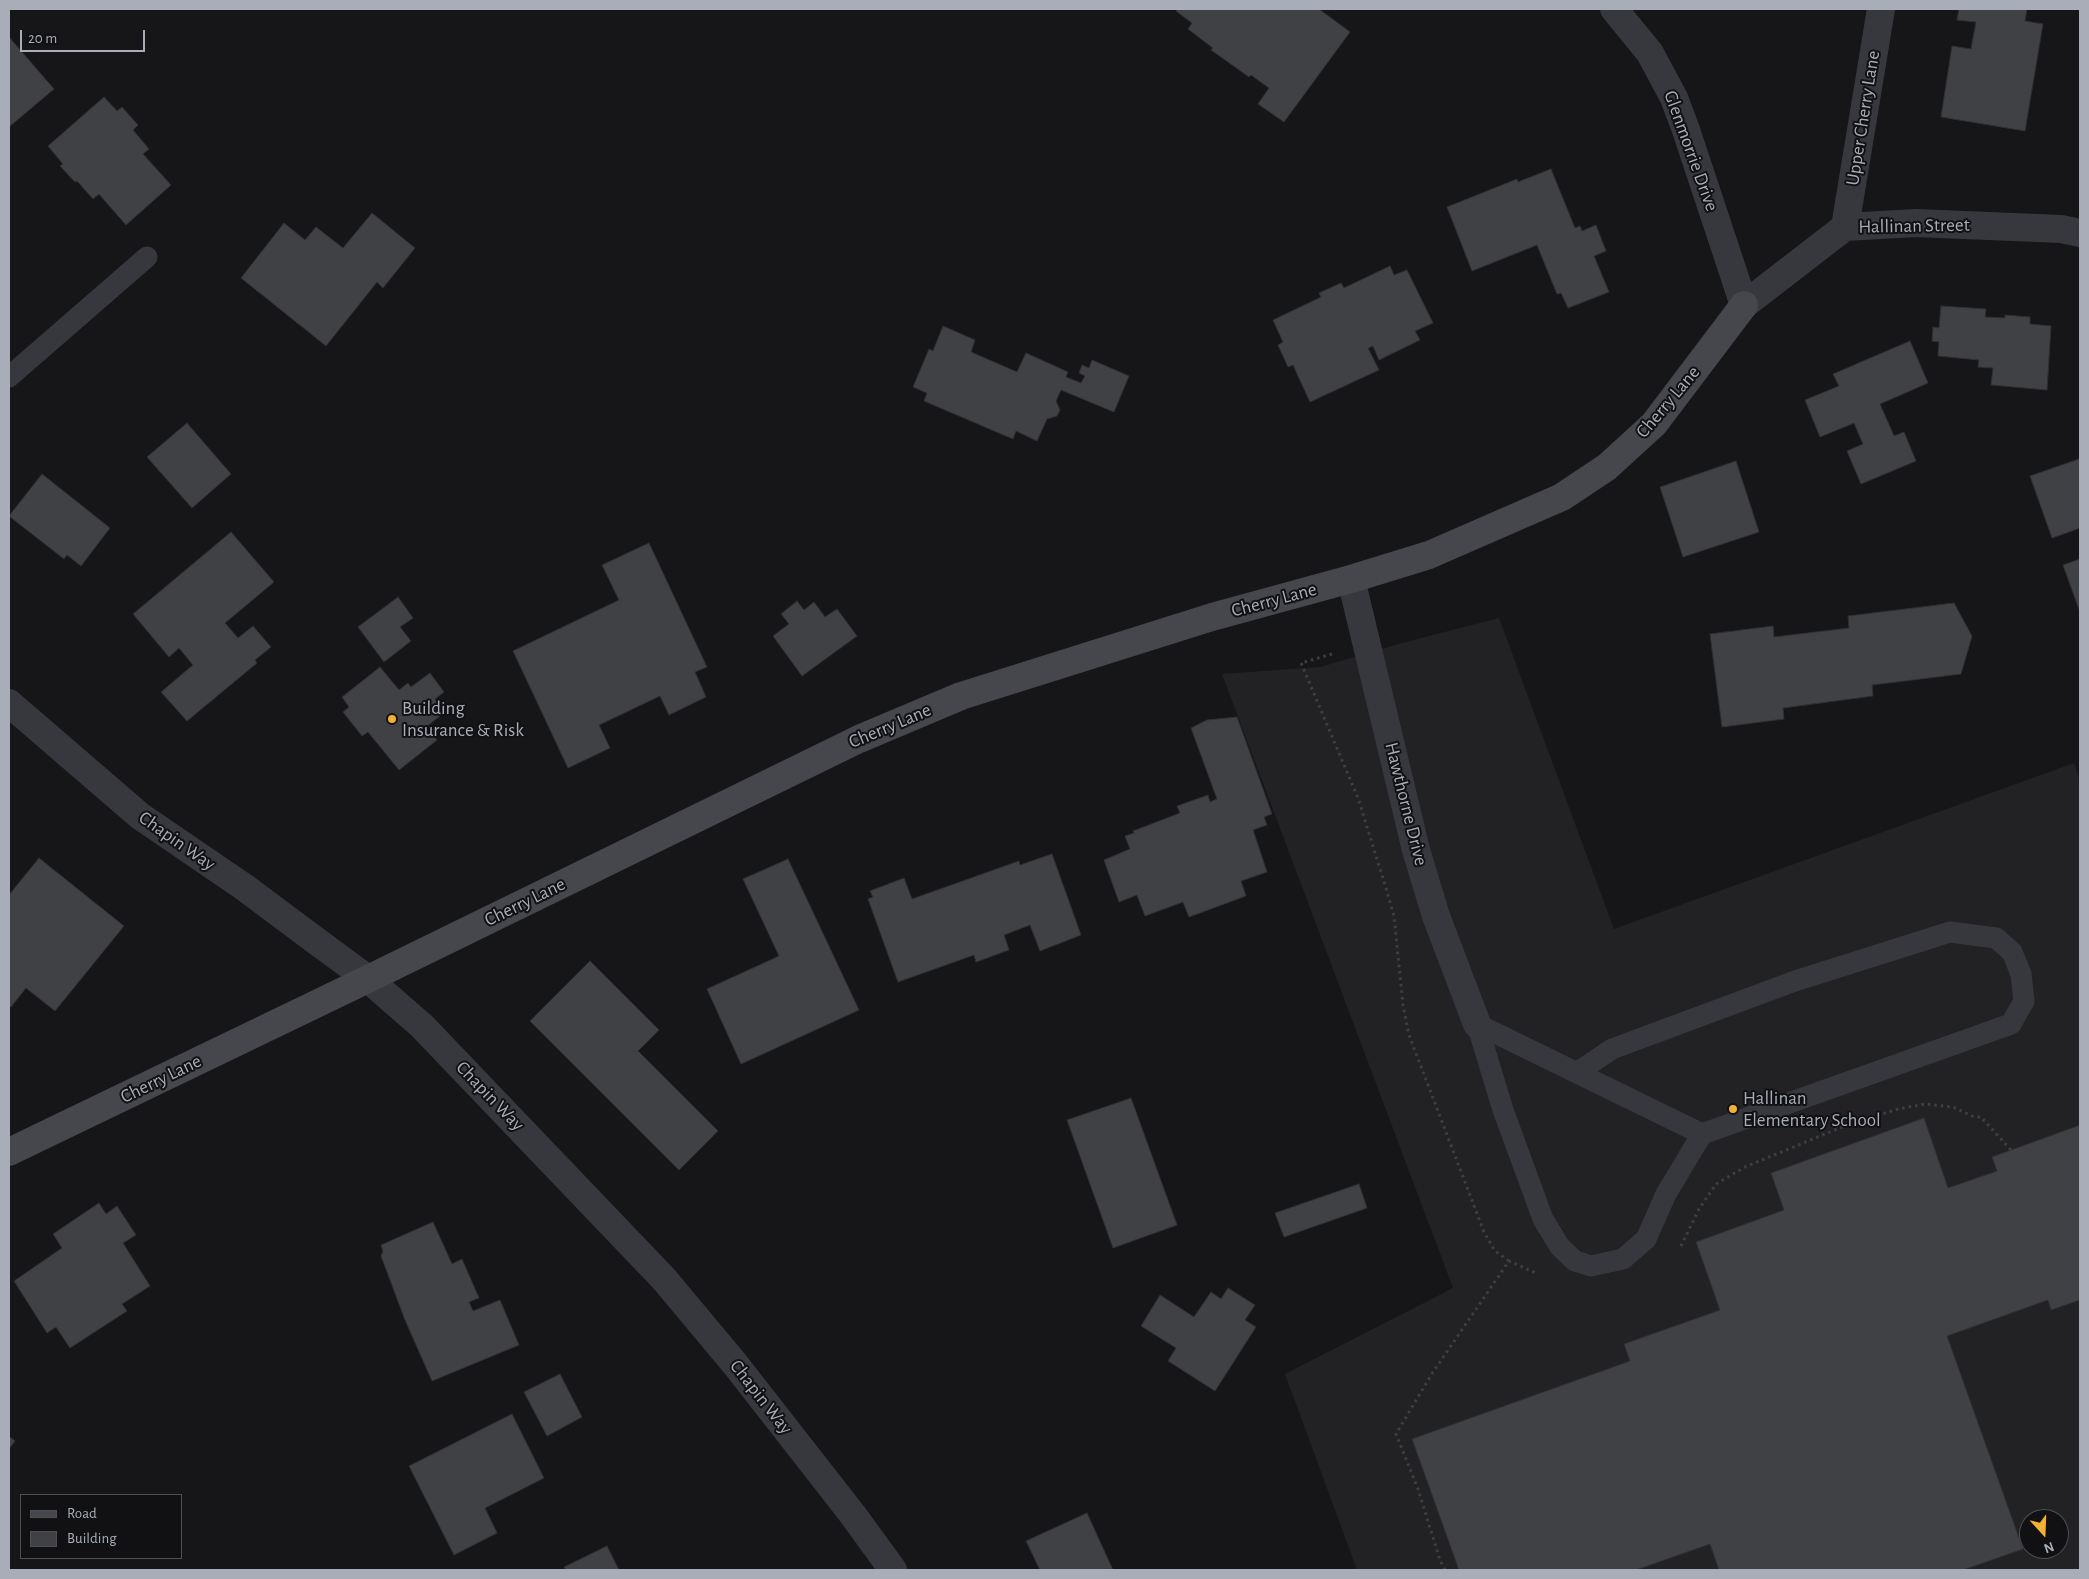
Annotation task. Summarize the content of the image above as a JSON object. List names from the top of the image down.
{
  "streets": {
    "street": [
      "Upper Cherry Lane",
      "Glenmorrie Drive",
      "Hallinan Street",
      "Cherry Lane",
      "Hawthorne Drive",
      "Chapin Way"
    ]
  },
  "crossings": [
    ["Upper Cherry Lane", "Hallinan Street"],
    ["Glenmorrie Drive", "Hallinan Street"],
    ["Glenmorrie Drive", "Cherry Lane"],
    ["Hallinan Street", "Cherry Lane"],
    ["Cherry Lane", "Hawthorne Drive"],
    ["Cherry Lane", "Chapin Way"]
  ],
  "places": ["Building Insurance & Risk", "Hallinan Elementary School"],
  "legend": ["Road", "Building"],
  "scale_bar": "20 m",
  "north": "bottom"
}
